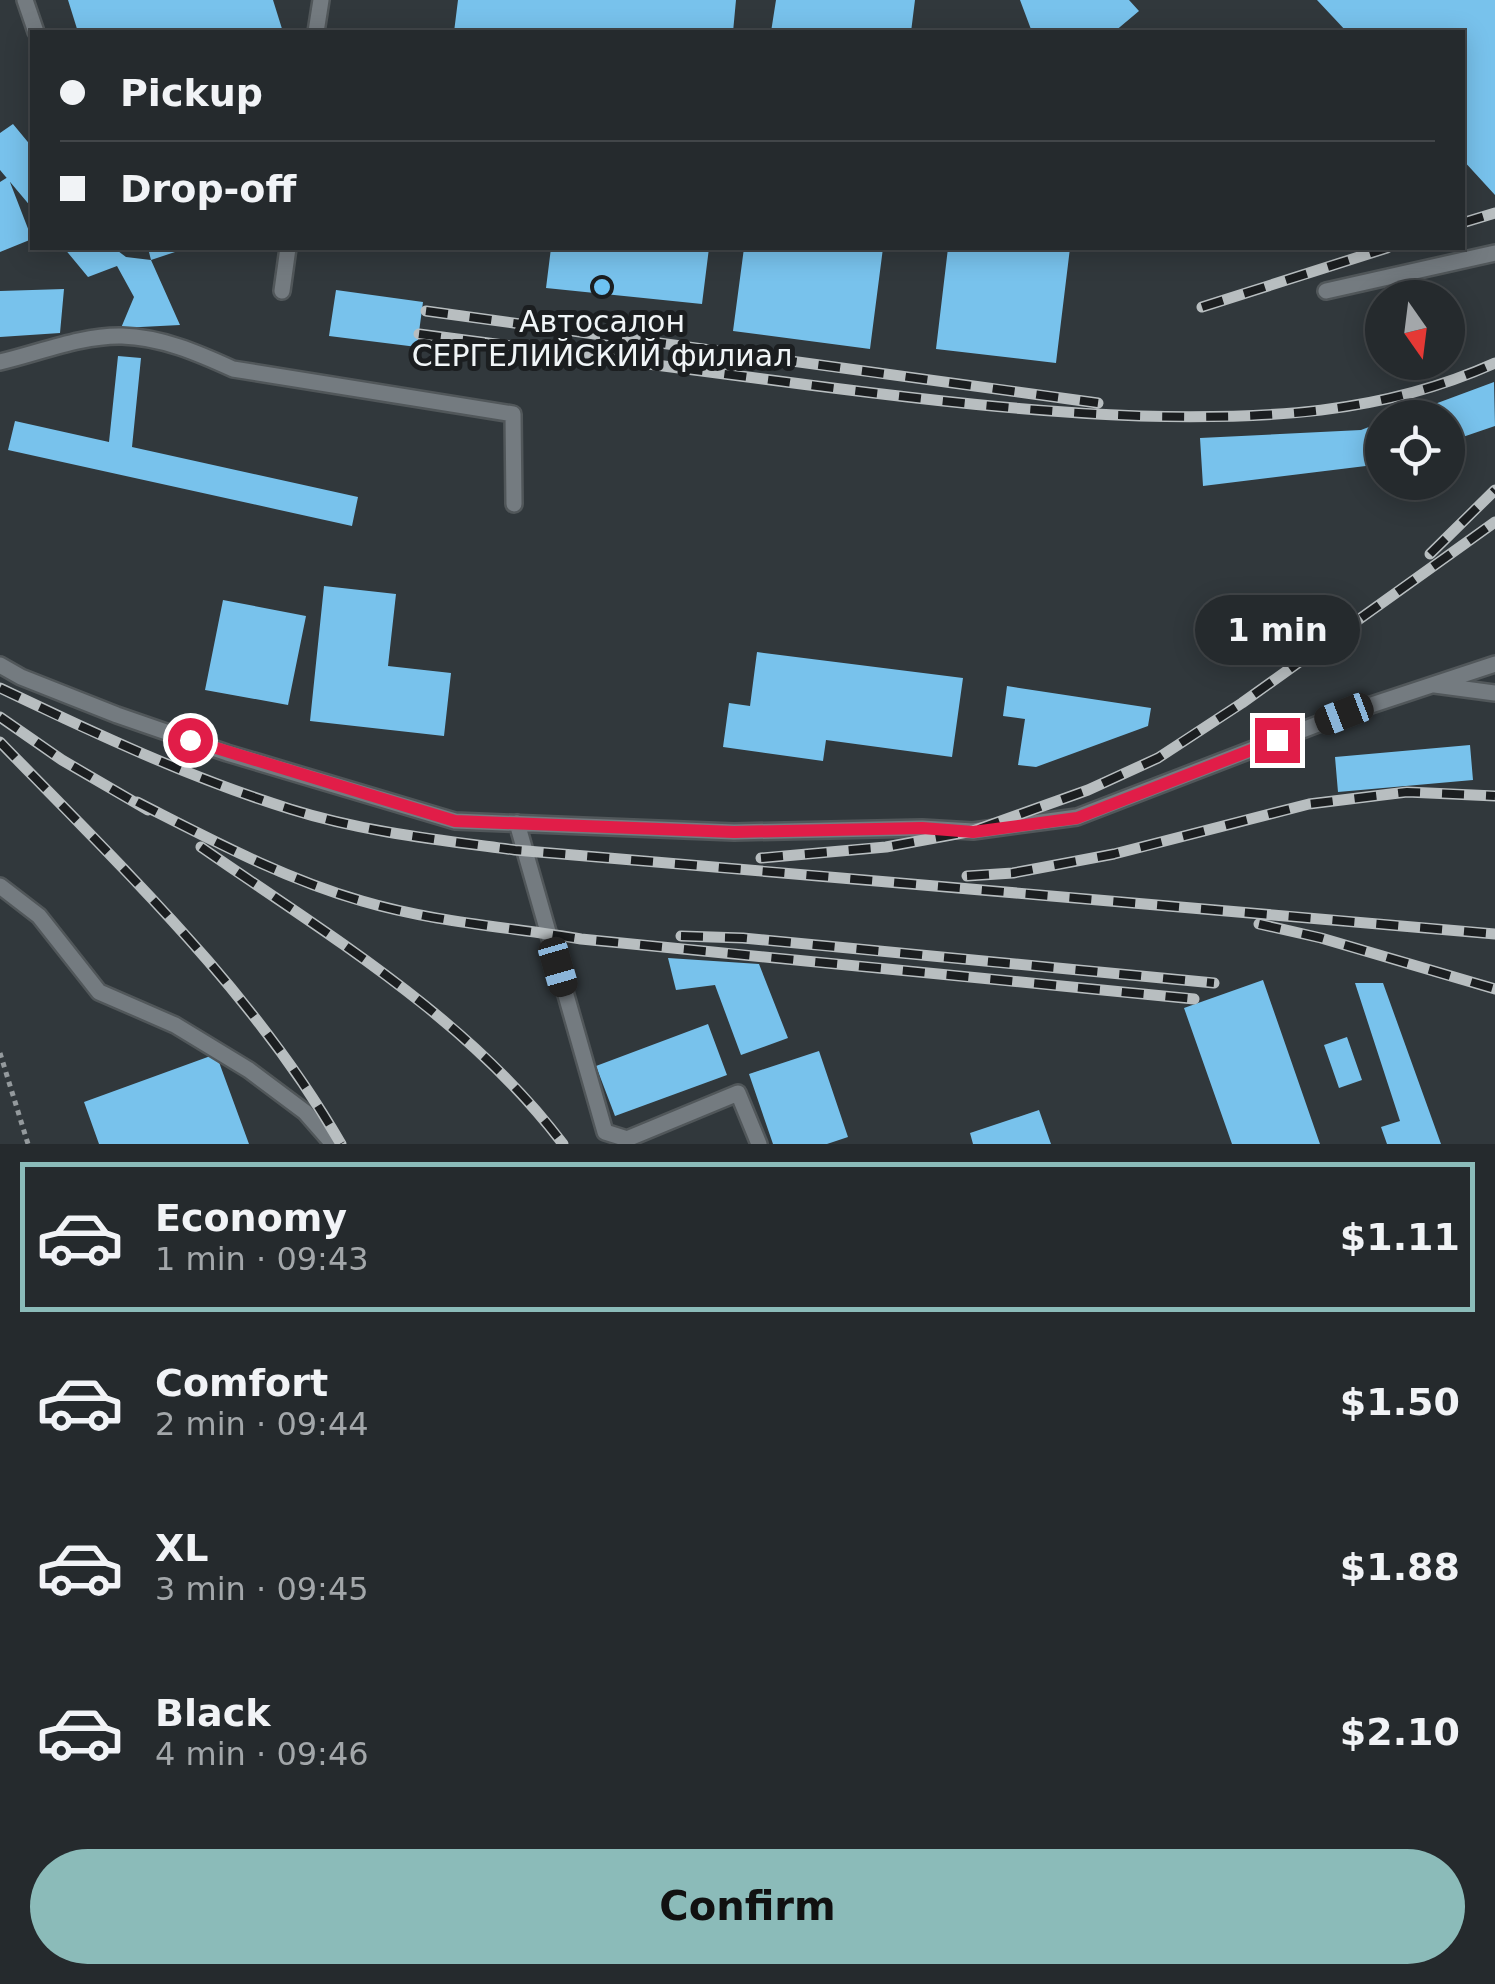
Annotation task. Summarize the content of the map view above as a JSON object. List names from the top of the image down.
{
  "places": ["Автосалон СЕРГЕЛИЙСКИЙ филиал"],
  "north": "bottom",
  "page": {
    "banner": ["Pickup", "Drop-off"],
    "bubble": "1 min",
    "list": [
      {
        "name": "Economy",
        "note": "1 min · 09:43",
        "value": "$1.11"
      },
      {
        "name": "Comfort",
        "note": "2 min · 09:44",
        "value": "$1.50"
      },
      {
        "name": "XL",
        "note": "3 min · 09:45",
        "value": "$1.88"
      },
      {
        "name": "Black",
        "note": "4 min · 09:46",
        "value": "$2.10"
      }
    ],
    "buttons": "Confirm"
  }
}
